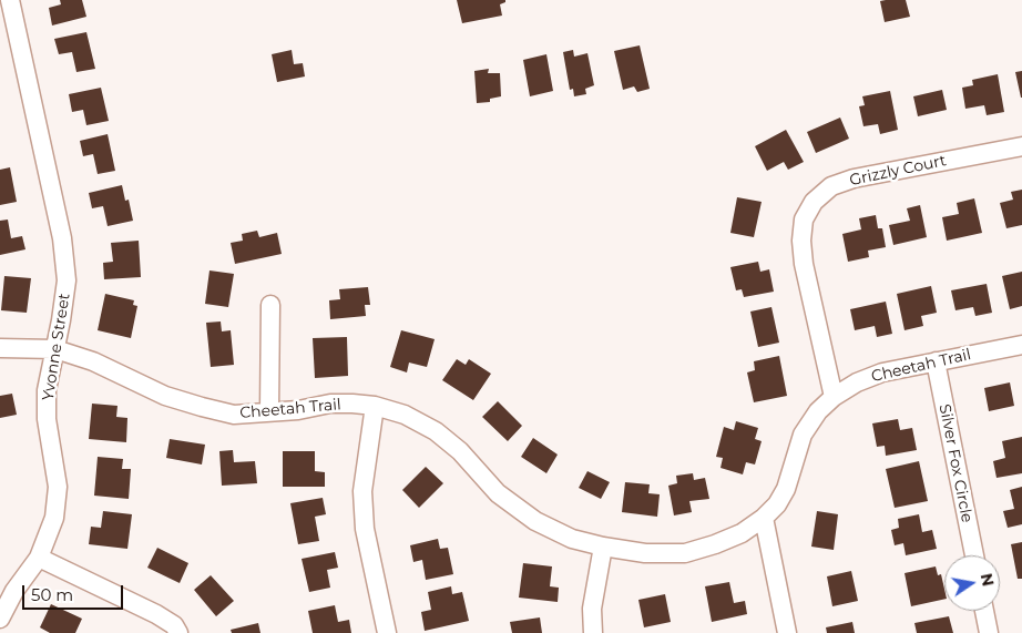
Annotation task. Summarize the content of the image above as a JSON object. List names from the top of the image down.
{
  "streets": {
    "street": [
      "Grizzly Court",
      "Yvonne Street",
      "Cheetah Trail",
      "Silver Fox Circle"
    ]
  },
  "crossings": [
    ["Grizzly Court", "Cheetah Trail"],
    ["Yvonne Street", "Cheetah Trail"],
    ["Cheetah Trail", "Silver Fox Circle"]
  ],
  "scale_bar": "50 m",
  "north": "right"
}
